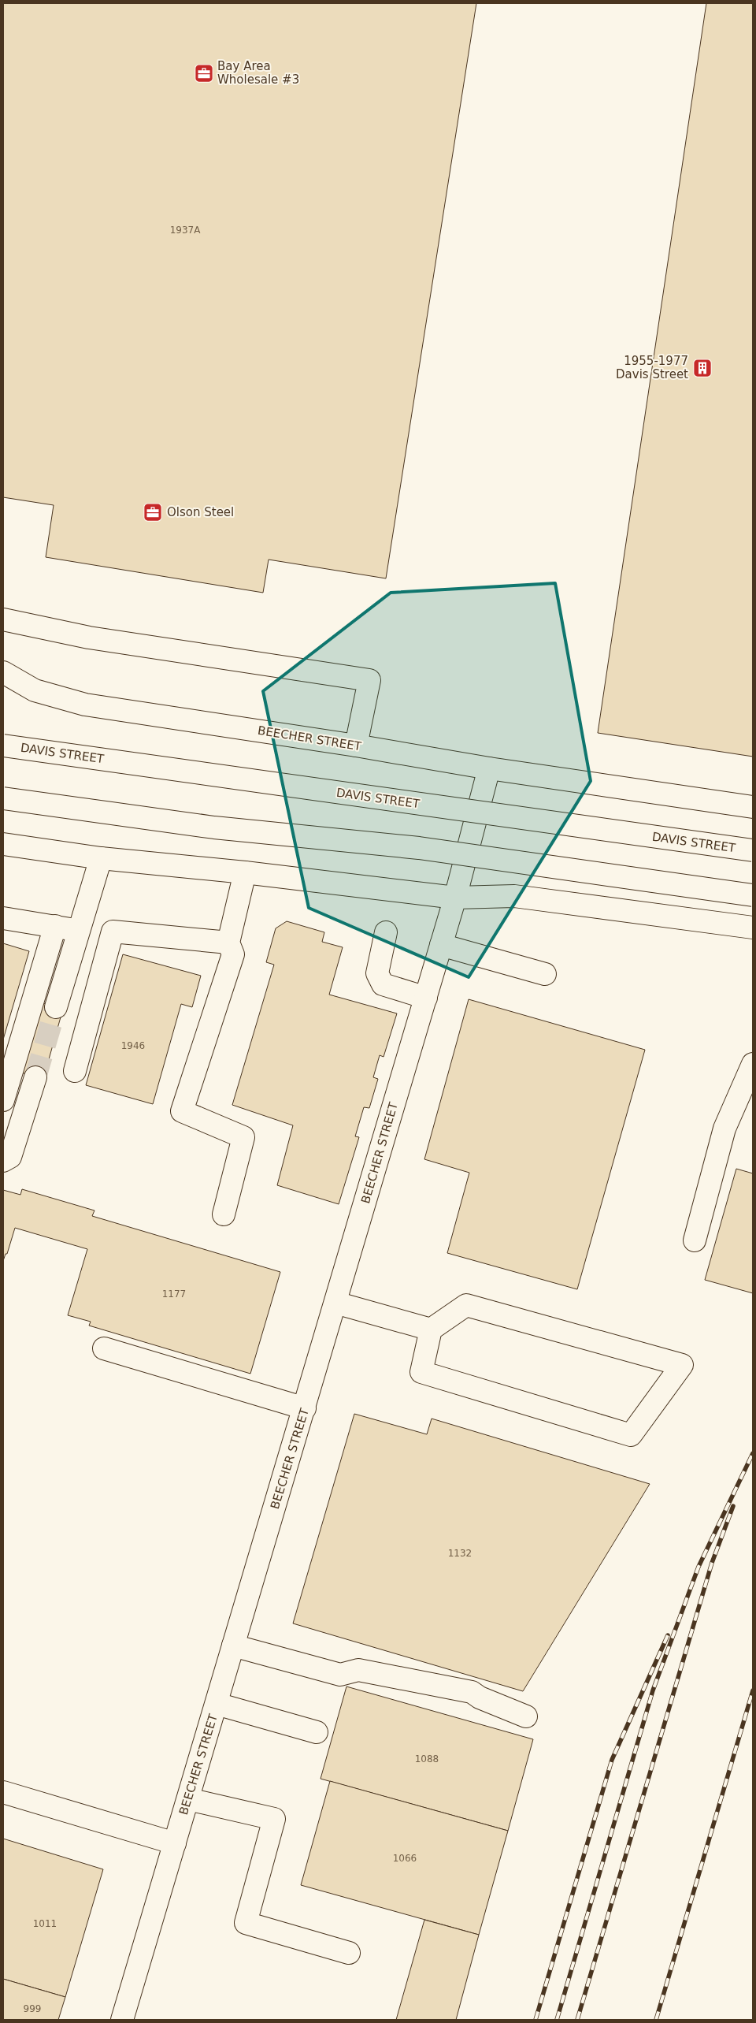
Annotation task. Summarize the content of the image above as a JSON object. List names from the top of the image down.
{
  "streets": {
    "street": ["BEECHER STREET", "DAVIS STREET"]
  },
  "places": {
    "office": ["Bay Area Wholesale #3", "Olson Steel"],
    "building": ["1955-1977 Davis Street"]
  },
  "house_numbers": [
    "1937A",
    "1946",
    "1177",
    "1132",
    "1088",
    "1066",
    "1011",
    "999"
  ]
}
